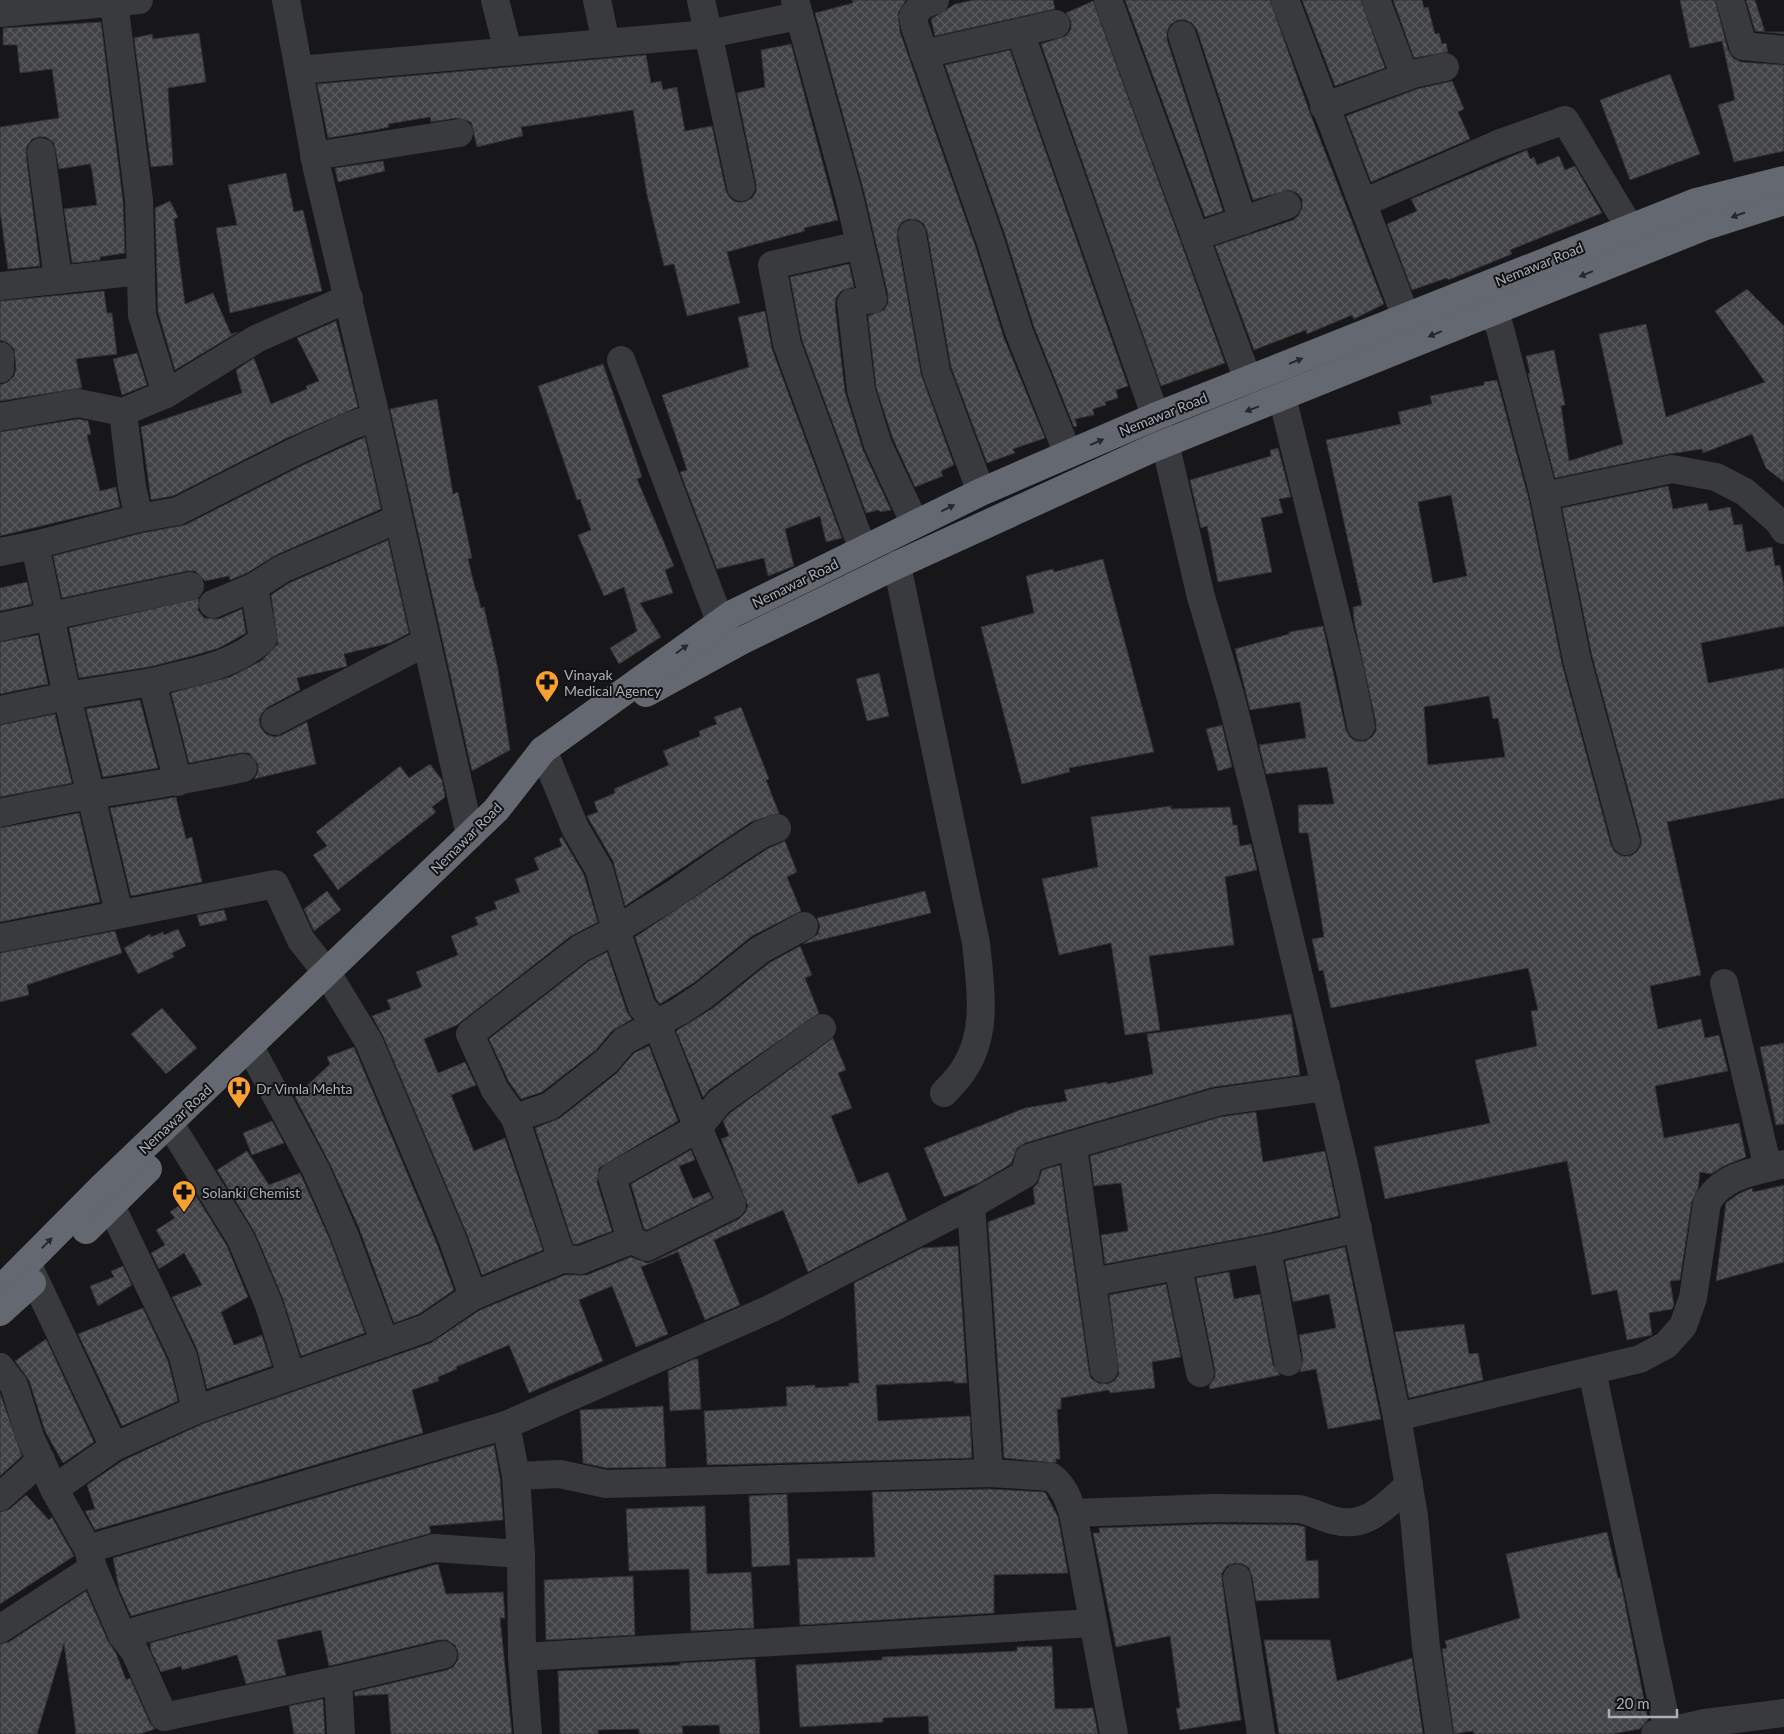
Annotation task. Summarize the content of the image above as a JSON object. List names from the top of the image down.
{
  "streets": {
    "highway": ["Nemawar Road"]
  },
  "places": {
    "pharmacy": ["Vinayak Medical Agency", "Solanki Chemist"],
    "hospital": ["Dr Vimla Mehta"]
  },
  "scale_bar": "20 m"
}
